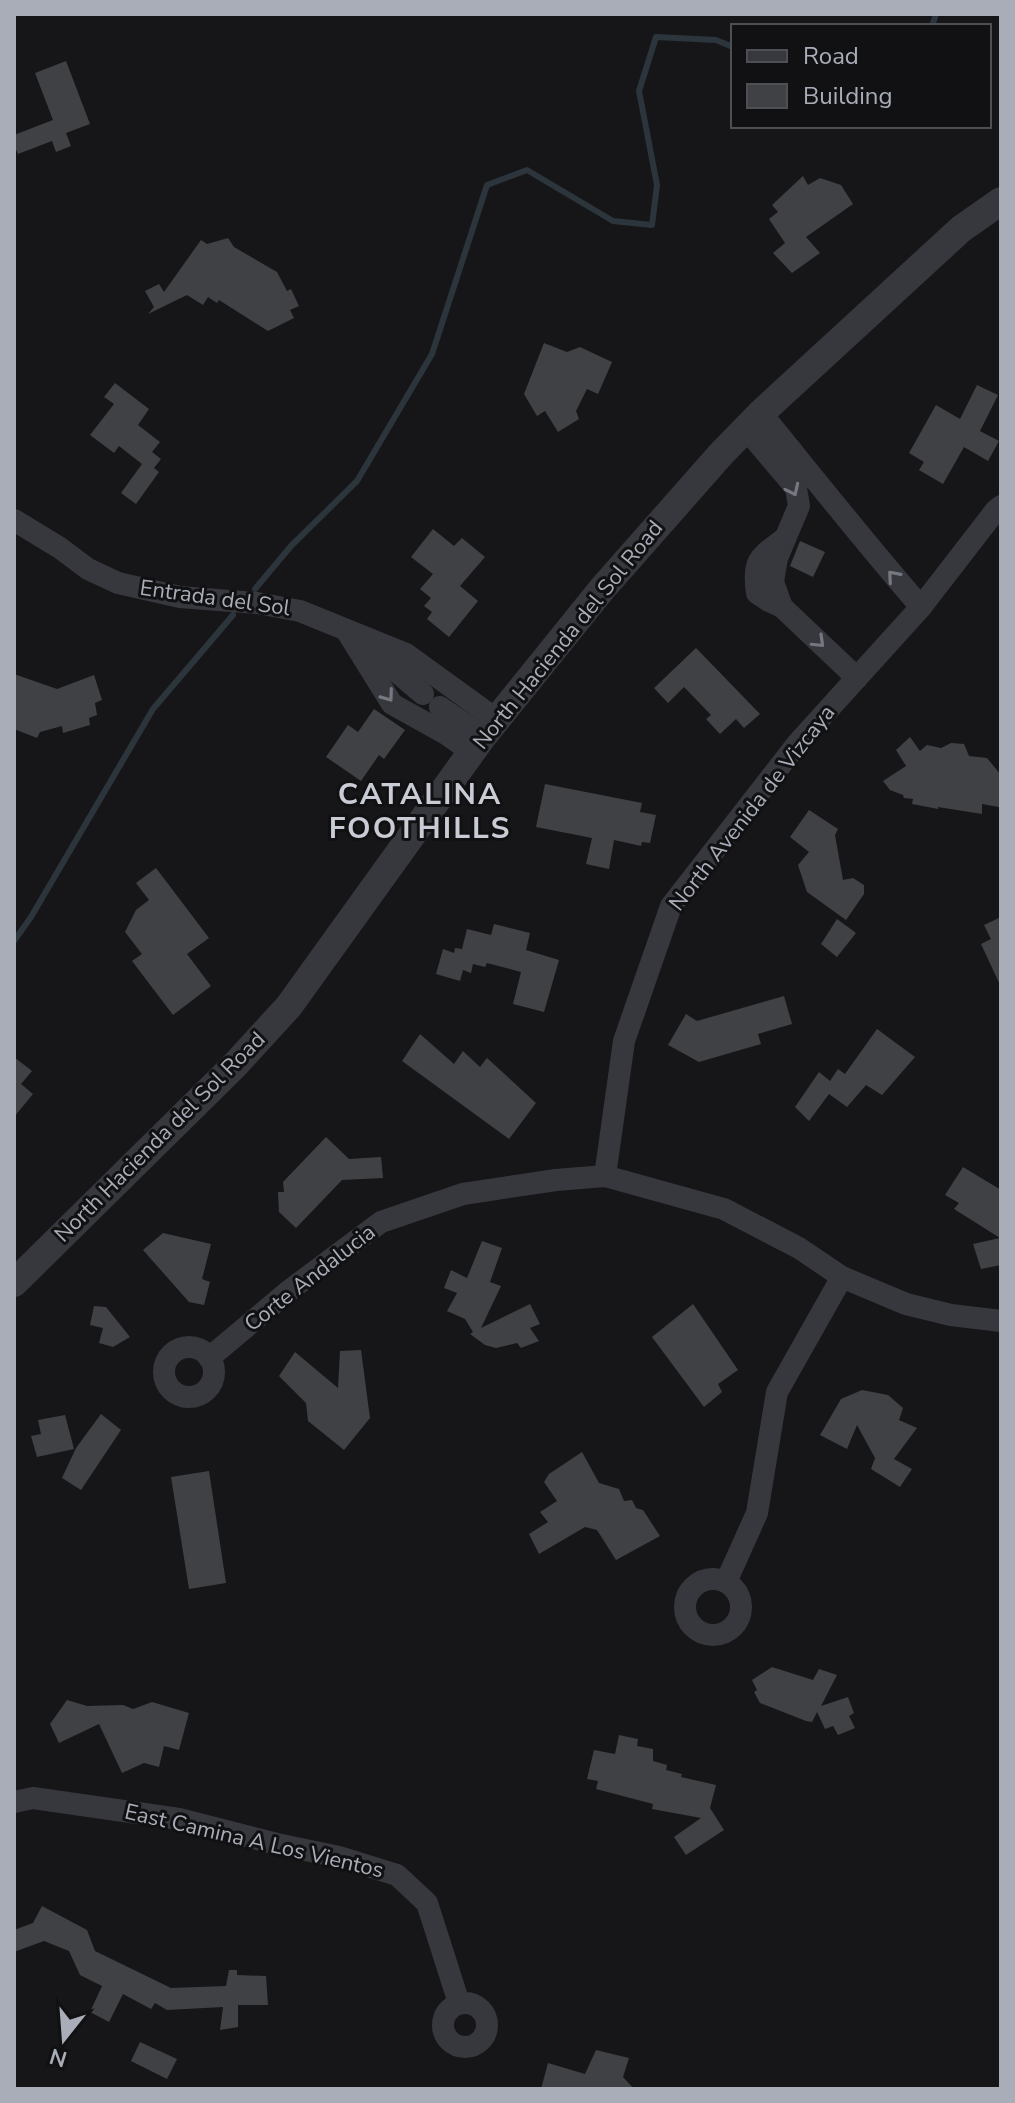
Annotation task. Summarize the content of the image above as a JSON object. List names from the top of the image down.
{
  "streets": {
    "street": [
      "Entrada del Sol",
      "North Hacienda del Sol Road",
      "North Avenida de Vizcaya",
      "Corte Andalucia",
      "East Camina A Los Vientos"
    ]
  },
  "crossings": [
    ["Entrada del Sol", "North Hacienda del Sol Road"],
    ["North Avenida de Vizcaya", "Corte Andalucia"]
  ],
  "districts": ["CATALINA FOOTHILLS"],
  "legend": ["Road", "Building"],
  "north": "bottom"
}
